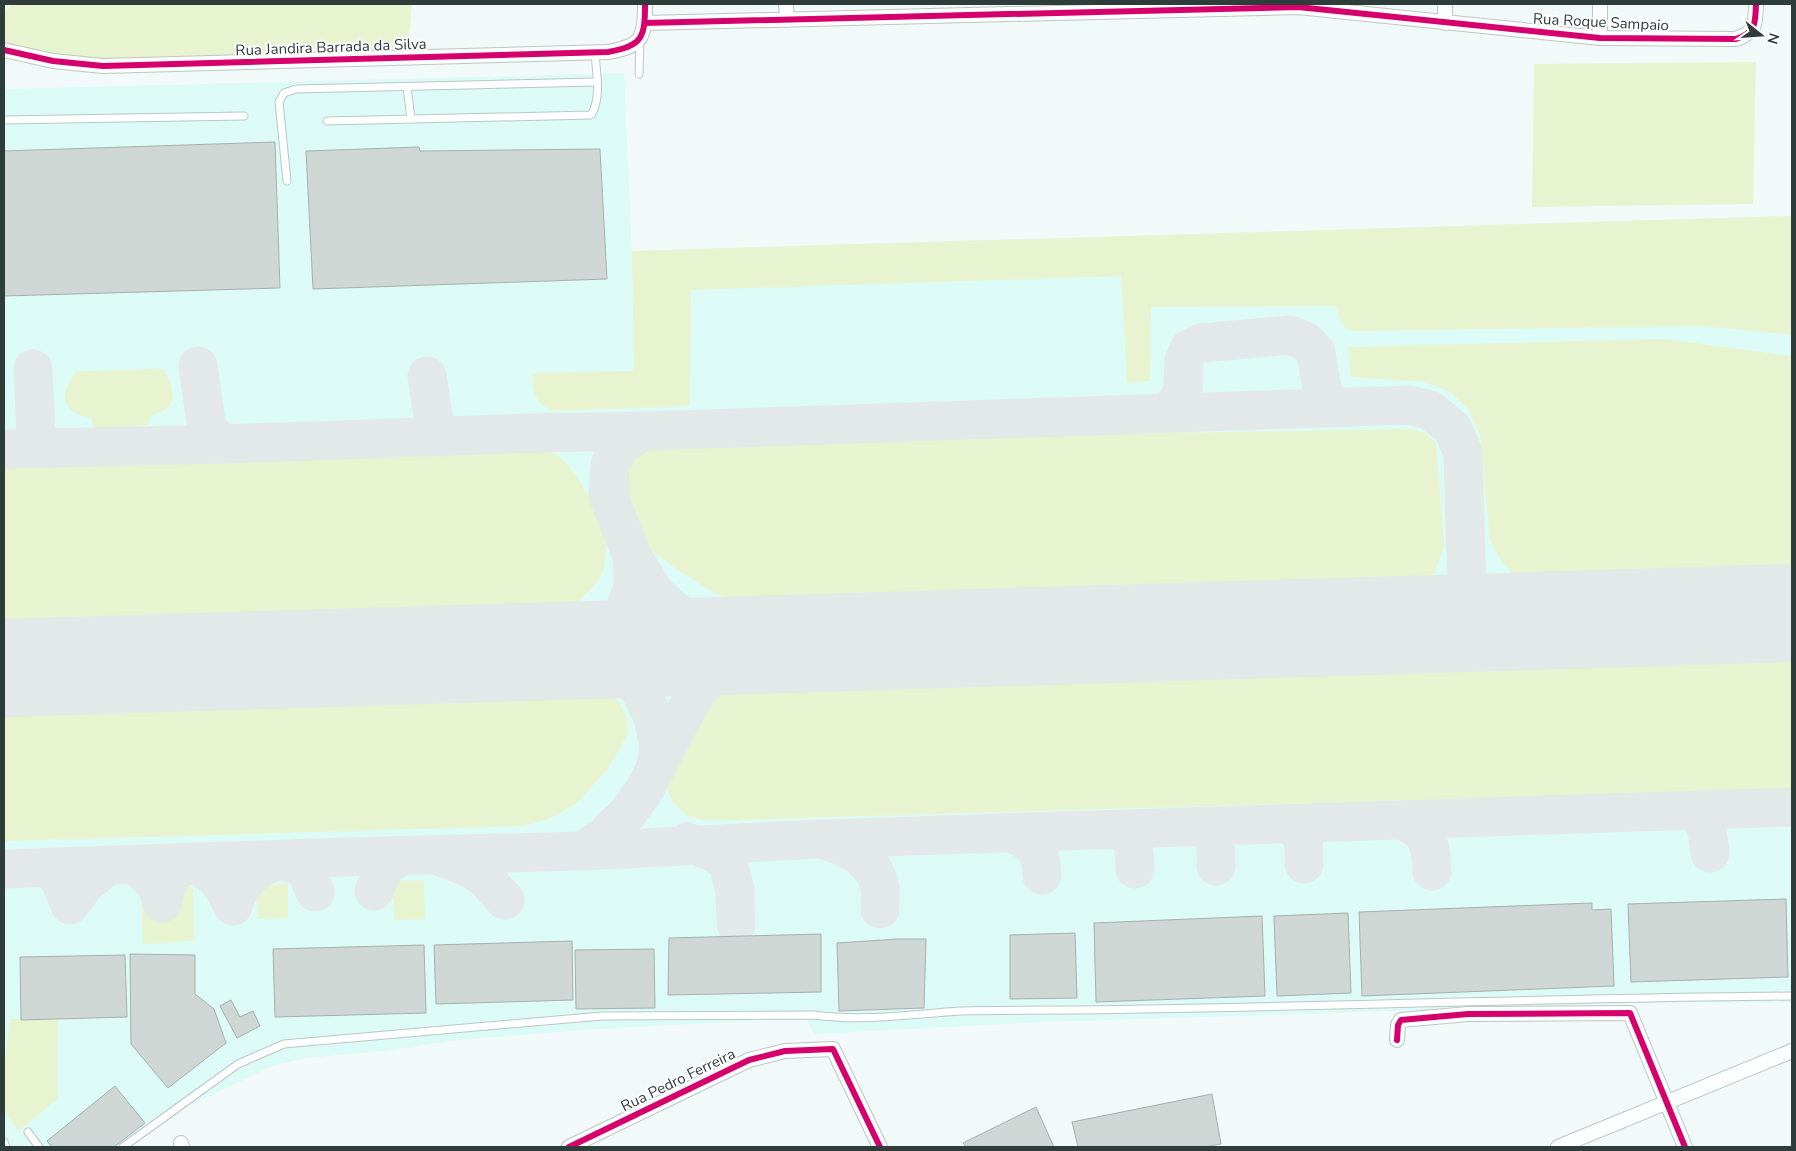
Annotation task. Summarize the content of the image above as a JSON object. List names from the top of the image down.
{
  "streets": {
    "street": ["Rua Roque Sampaio", "Rua Jandira Barrada da Silva", "Rua Pedro Ferreira"]
  },
  "north": "right"
}
